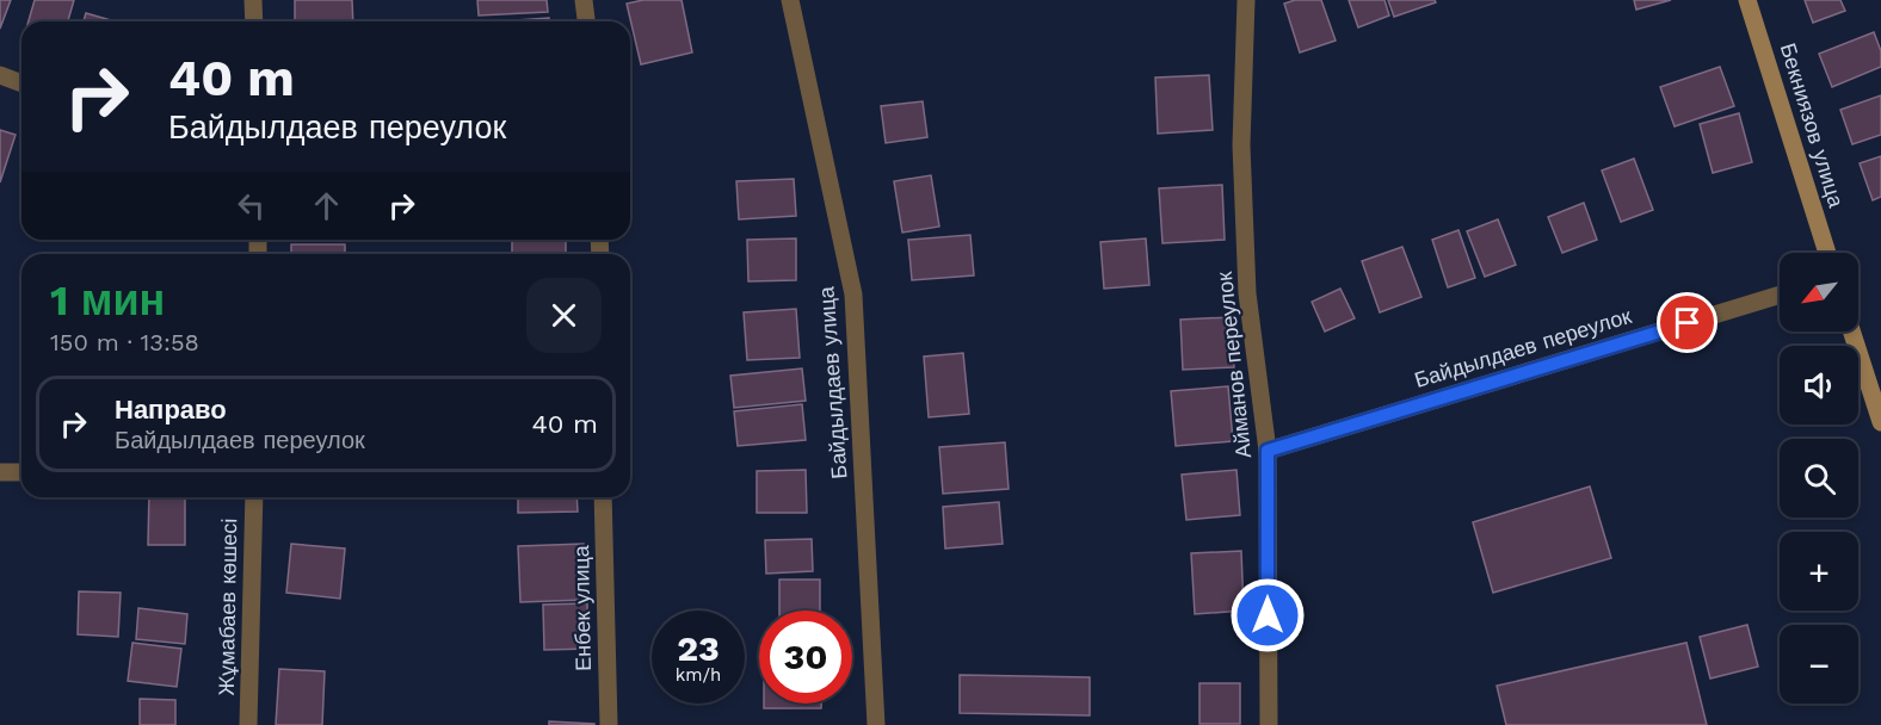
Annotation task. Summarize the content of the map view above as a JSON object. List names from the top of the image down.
{
  "streets": {
    "street": [
      "Бекниязов улица",
      "Байдылдаев переулок",
      "Айманов переулок",
      "Байдылдаев улица",
      "Жұмабаев көшесі",
      "Енбек улица"
    ]
  },
  "crossings": [
    ["Байдылдаев переулок", "Айманов переулок"]
  ],
  "north": "bottom left",
  "page": {
    "turn": ["40 m", "Байдылдаев переулок"],
    "map_buttons": ["+", "−"],
    "heading": ["1 мин", "150 m · 13:58"],
    "list": [
      {
        "name": "Направо",
        "note": "Байдылдаев переулок",
        "value": "40 m"
      }
    ],
    "speed": "23 km/h",
    "limit": "30"
  }
}
